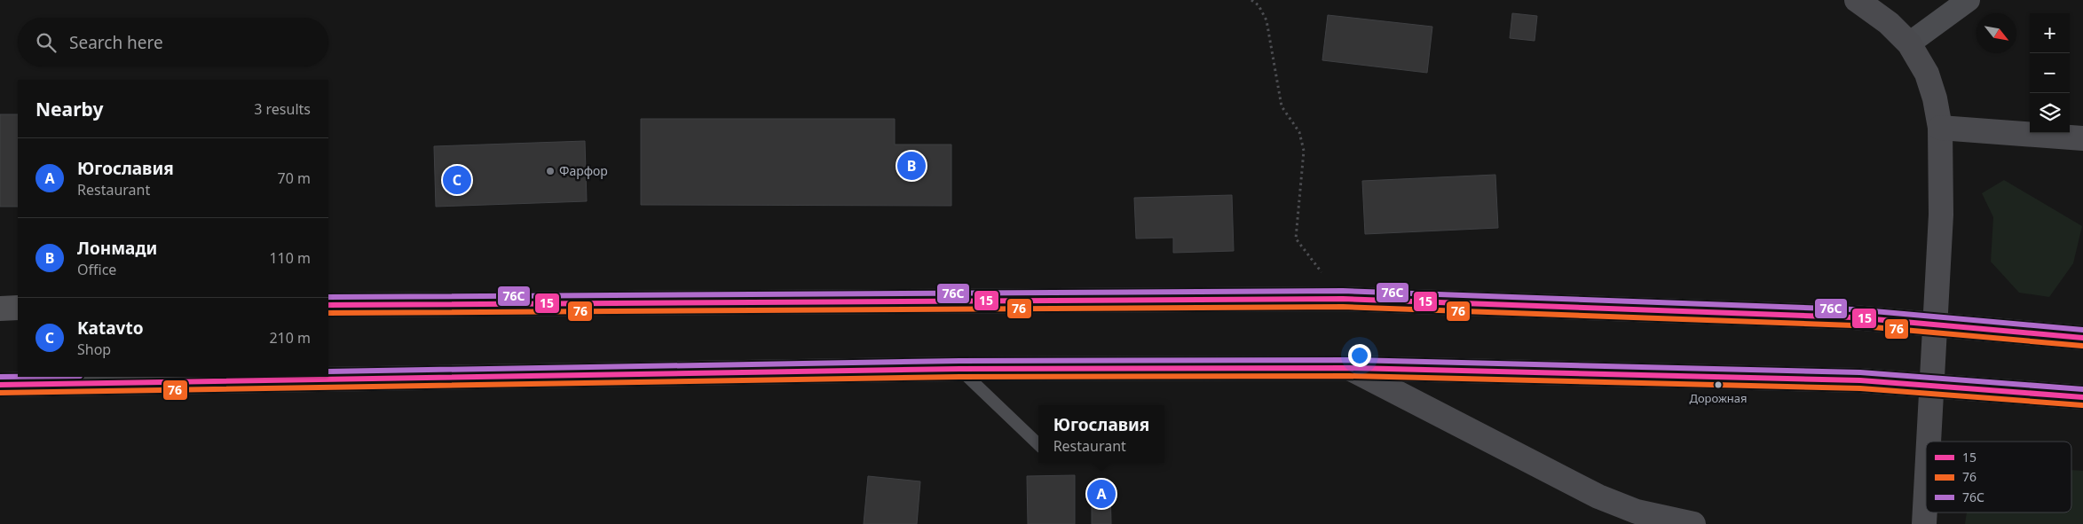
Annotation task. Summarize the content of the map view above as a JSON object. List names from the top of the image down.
{
  "places": ["Фарфор", "Дорожная"],
  "lines": ["transit line 76С", "transit line 15", "transit line 76"],
  "legend": ["15", "76", "76С"],
  "north": "bottom right",
  "page": {
    "map_buttons": ["+", "−"],
    "search": "Search here",
    "heading": ["Nearby", "3 results"],
    "list": [
      {
        "mark": "A",
        "name": "Югославия",
        "note": "Restaurant",
        "value": "70 m"
      },
      {
        "mark": "B",
        "name": "Лонмади",
        "note": "Office",
        "value": "110 m"
      },
      {
        "mark": "C",
        "name": "Katavto",
        "note": "Shop",
        "value": "210 m"
      }
    ],
    "pins": ["B", "C", "A"],
    "popup": ["Югославия", "Restaurant"]
  }
}
